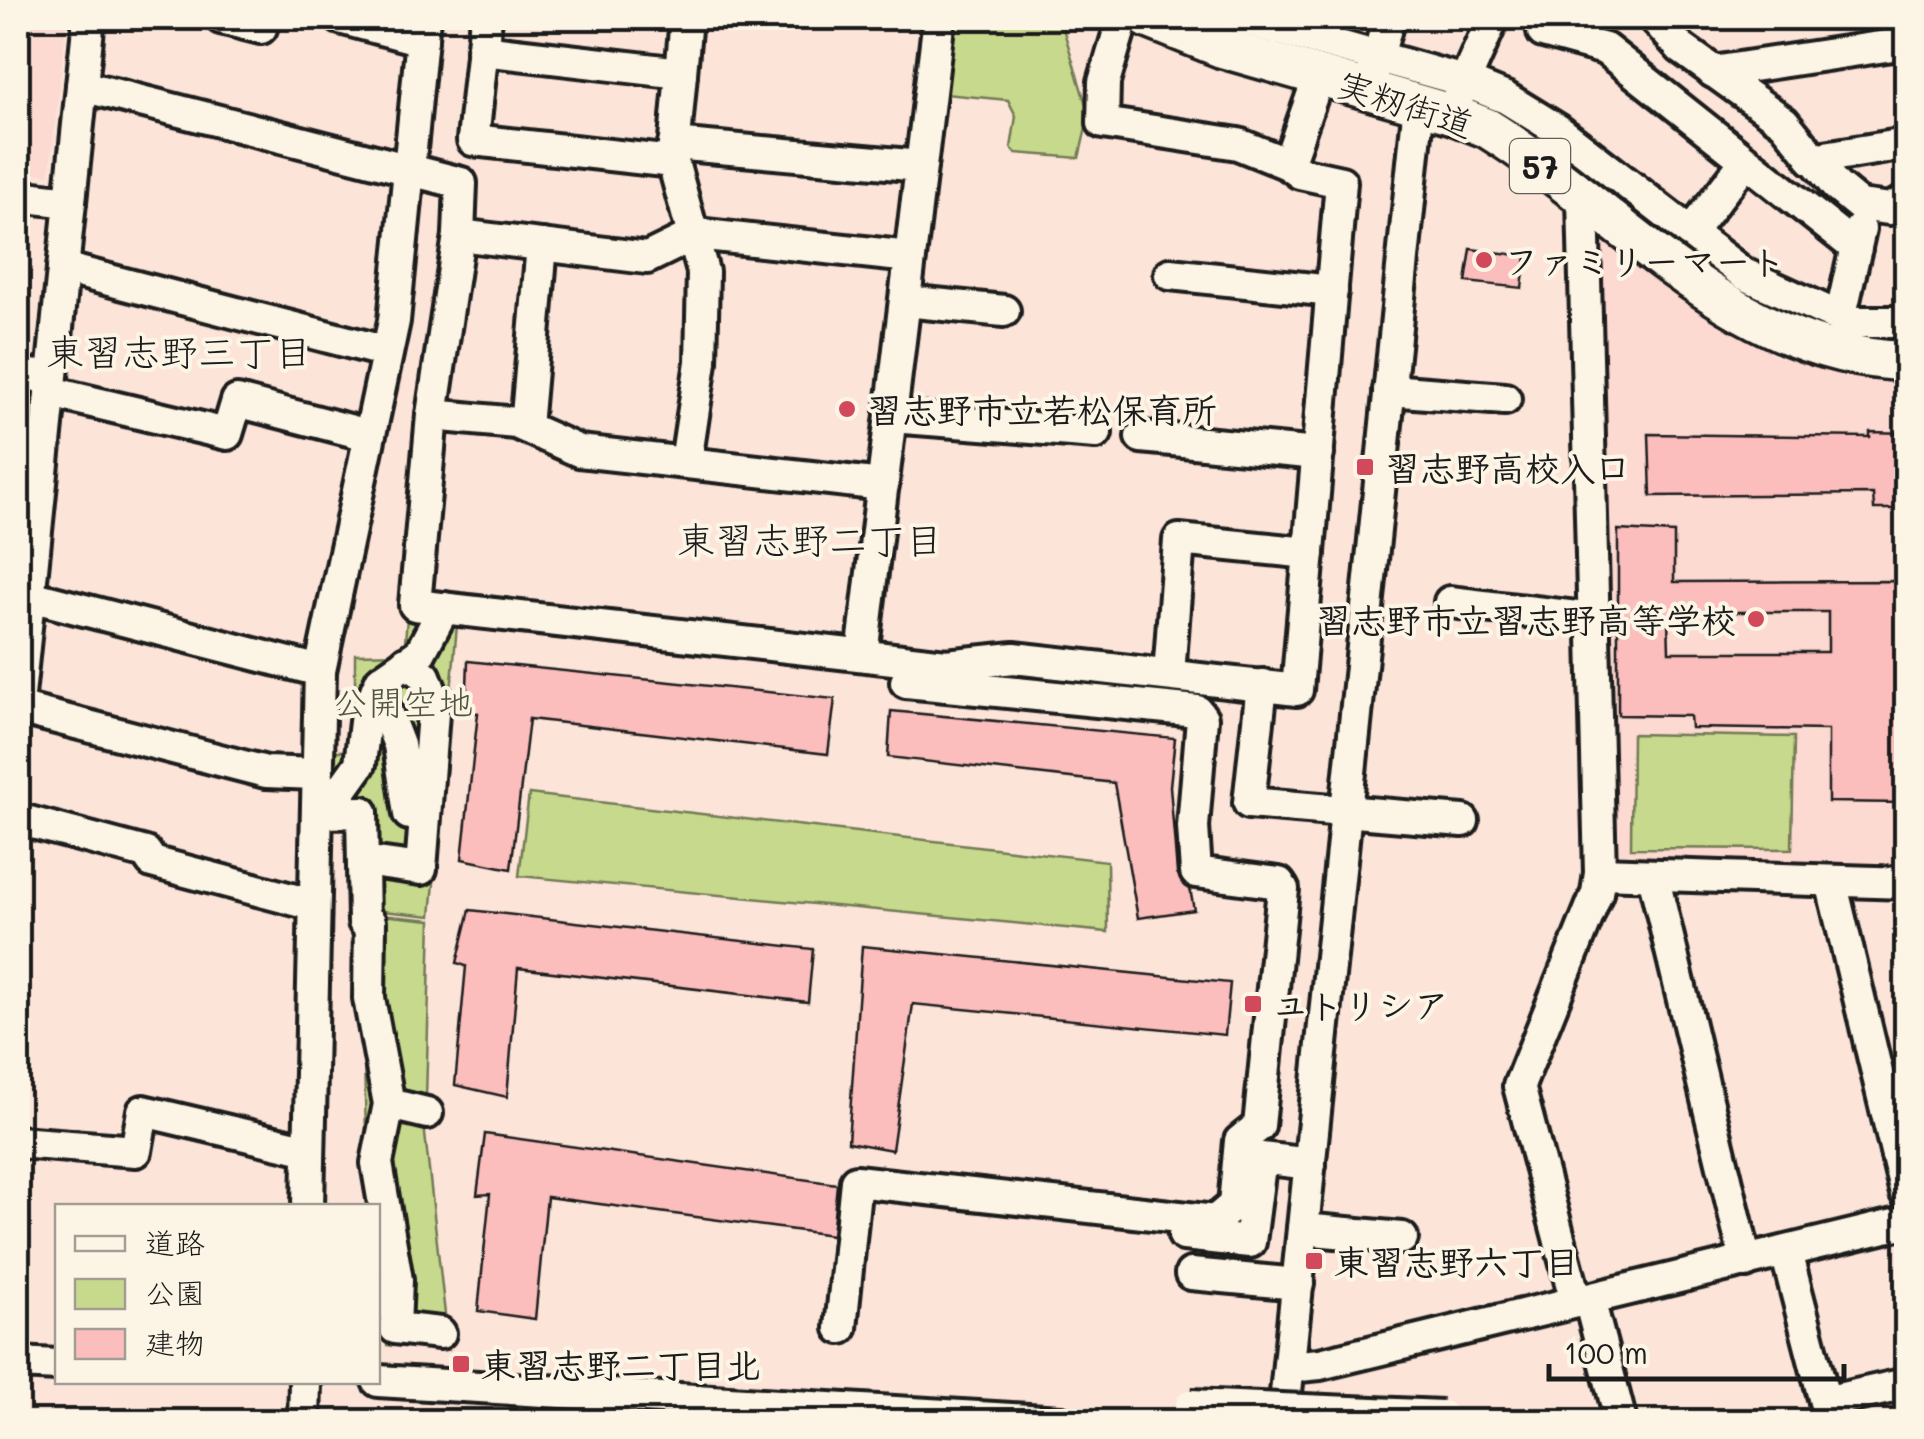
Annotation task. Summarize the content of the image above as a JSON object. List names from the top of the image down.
{
  "streets": {
    "main road": ["実籾街道", "57"]
  },
  "districts": ["東習志野三丁目", "東習志野二丁目"],
  "parks": ["公開空地"],
  "places": {
    "other": ["ファミリーマート", "習志野市立若松保育所", "習志野市立習志野高等学校"],
    "transit": [
      "習志野高校入口",
      "ユトリシア",
      "東習志野六丁目",
      "東習志野二丁目北"
    ]
  },
  "legend": ["道路", "公園", "建物"],
  "scale_bar": "100 m"
}
